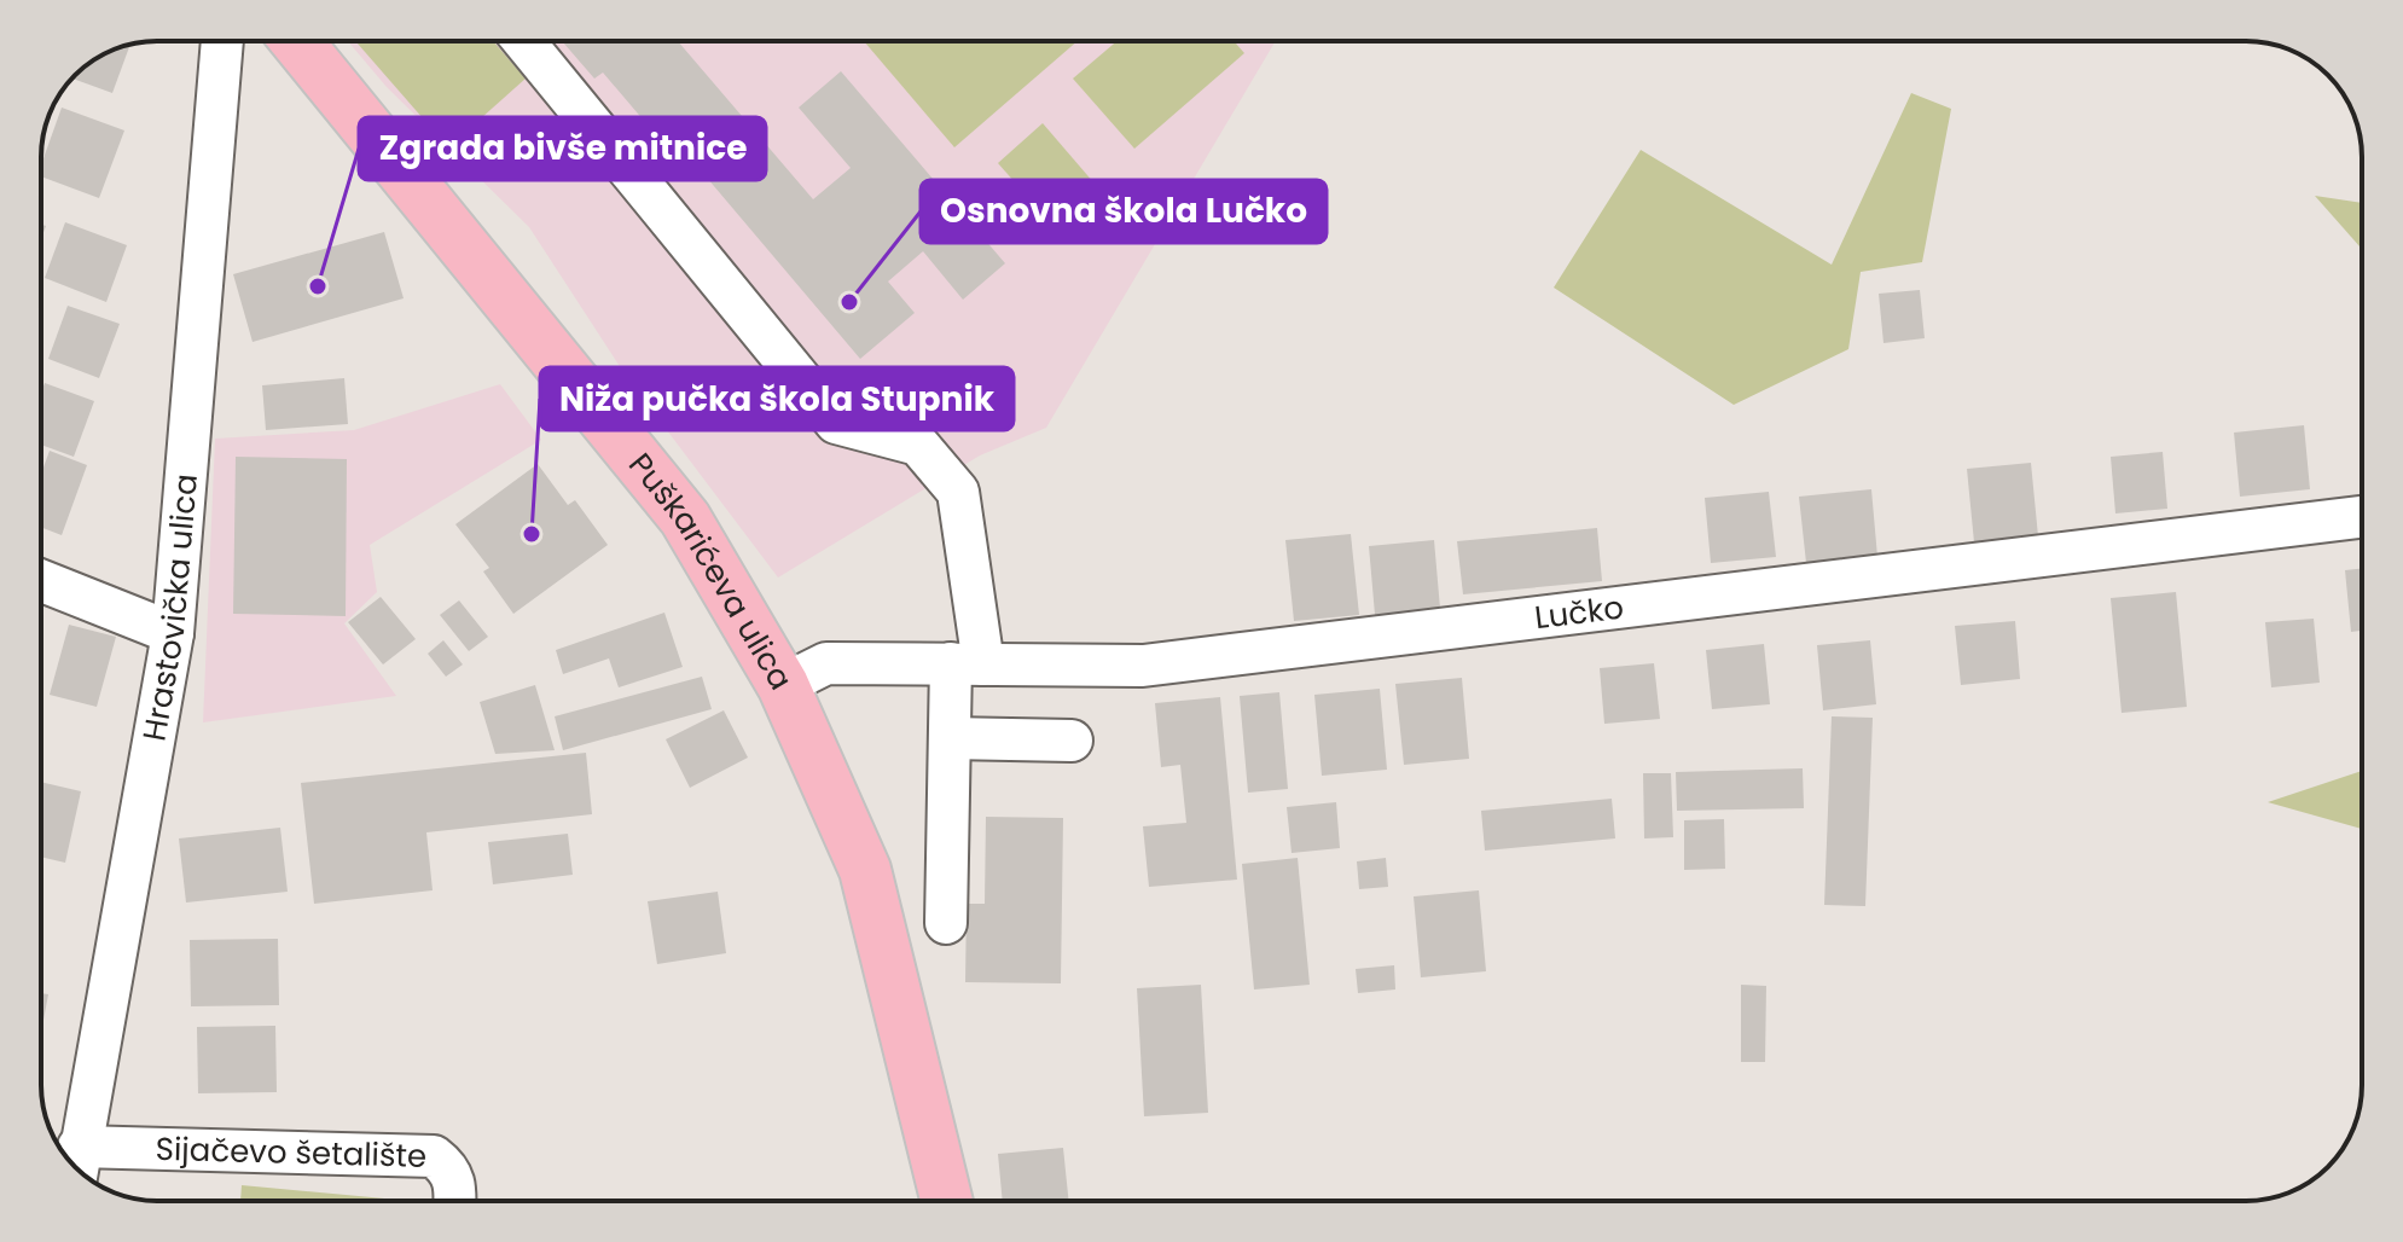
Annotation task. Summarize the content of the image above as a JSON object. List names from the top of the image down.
{
  "streets": {
    "main road": ["Puškarićeva ulica"],
    "street": ["Hrastovička ulica", "Lučko", "Sijačevo šetalište"]
  },
  "crossings": [
    ["Puškarićeva ulica", "Lučko"],
    ["Hrastovička ulica", "Sijačevo šetalište"]
  ],
  "places": ["Zgrada bivše mitnice", "Osnovna škola Lučko", "Niža pučka škola Stupnik"]
}
